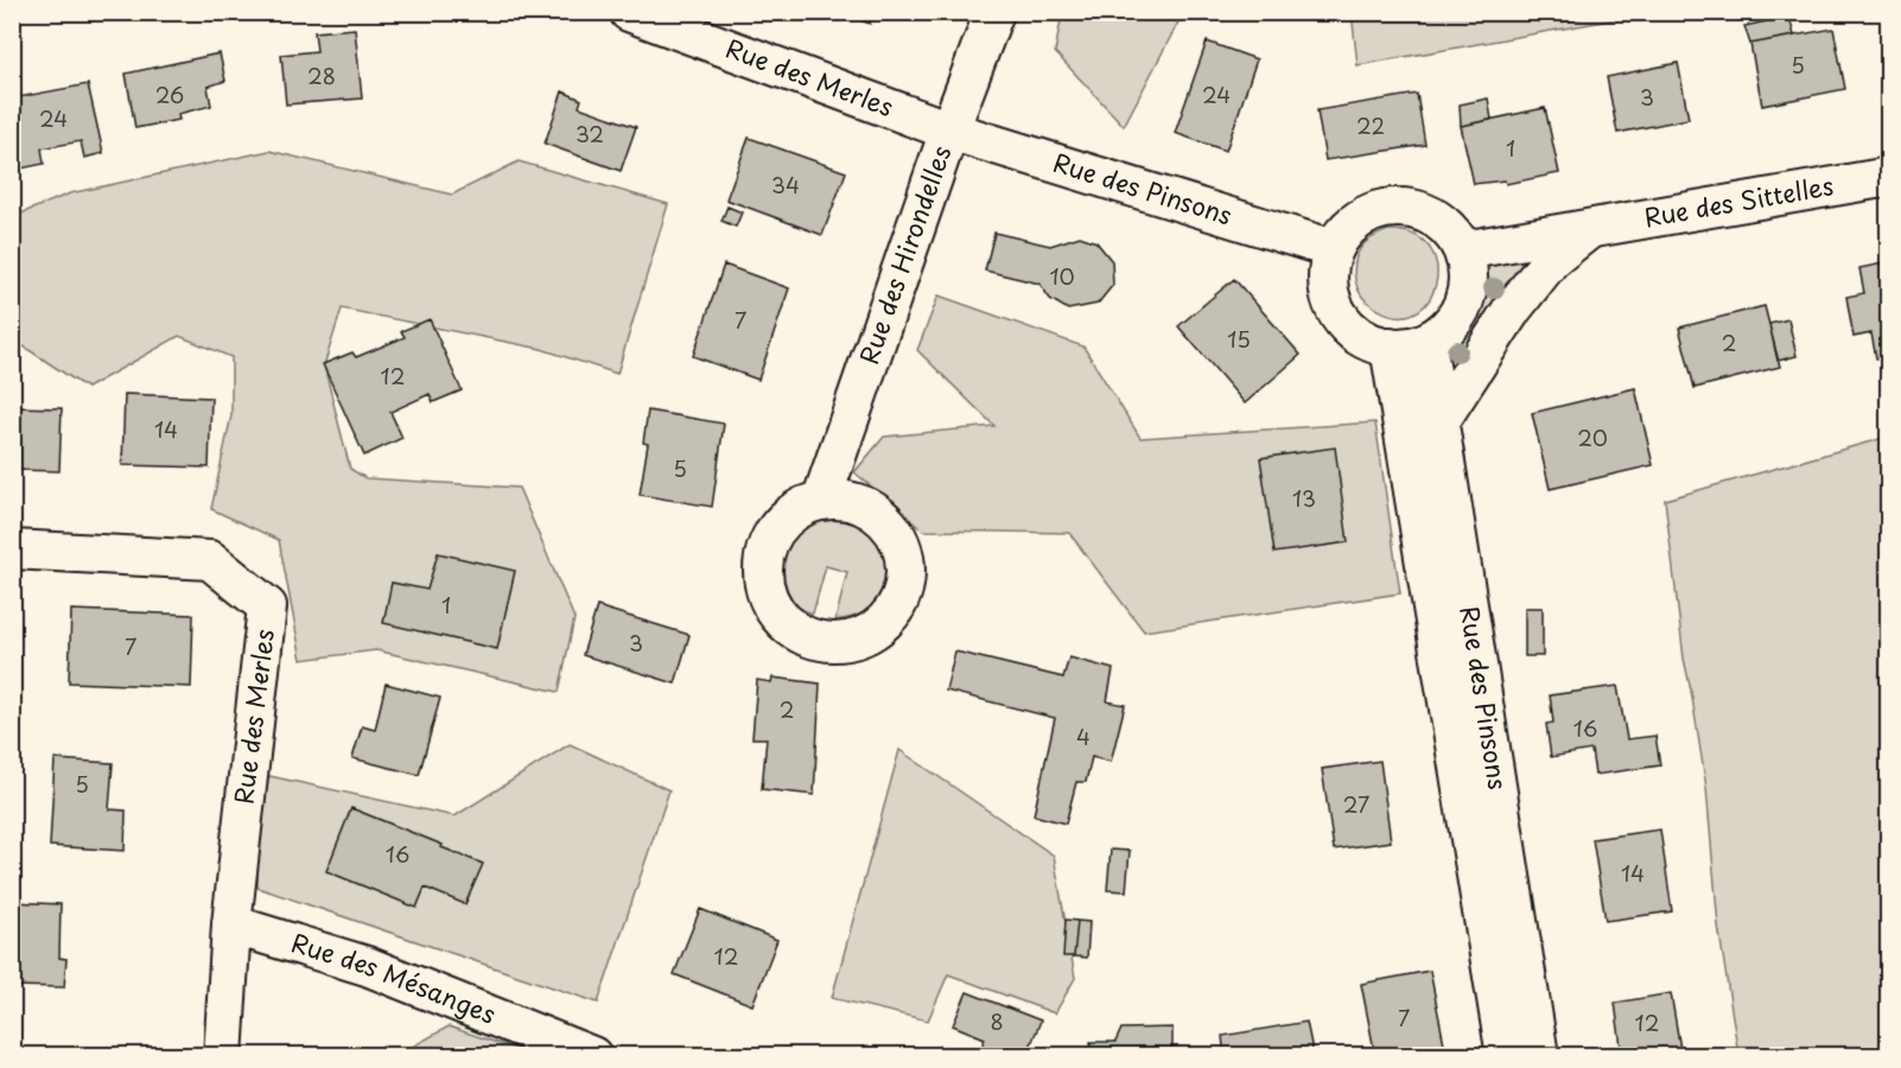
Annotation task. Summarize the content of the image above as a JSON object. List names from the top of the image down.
{
  "streets": {
    "street": [
      "Rue des Merles",
      "Rue des Pinsons",
      "Rue des Sittelles",
      "Rue des Hirondelles",
      "Rue des Mésanges"
    ]
  },
  "crossings": [
    ["Rue des Merles", "Rue des Pinsons"],
    ["Rue des Merles", "Rue des Hirondelles"],
    ["Rue des Merles", "Rue des Mésanges"],
    ["Rue des Pinsons", "Rue des Sittelles"],
    ["Rue des Pinsons", "Rue des Hirondelles"]
  ],
  "house_numbers": [
    "5",
    "28",
    "26",
    "24",
    "3",
    "24",
    "22",
    "32",
    "1",
    "34",
    "10",
    "7",
    "15",
    "2",
    "12",
    "14",
    "20",
    "5",
    "13",
    "1",
    "3",
    "7",
    "2",
    "16",
    "4",
    "5",
    "27",
    "16",
    "14",
    "12",
    "7",
    "8",
    "12"
  ]
}
